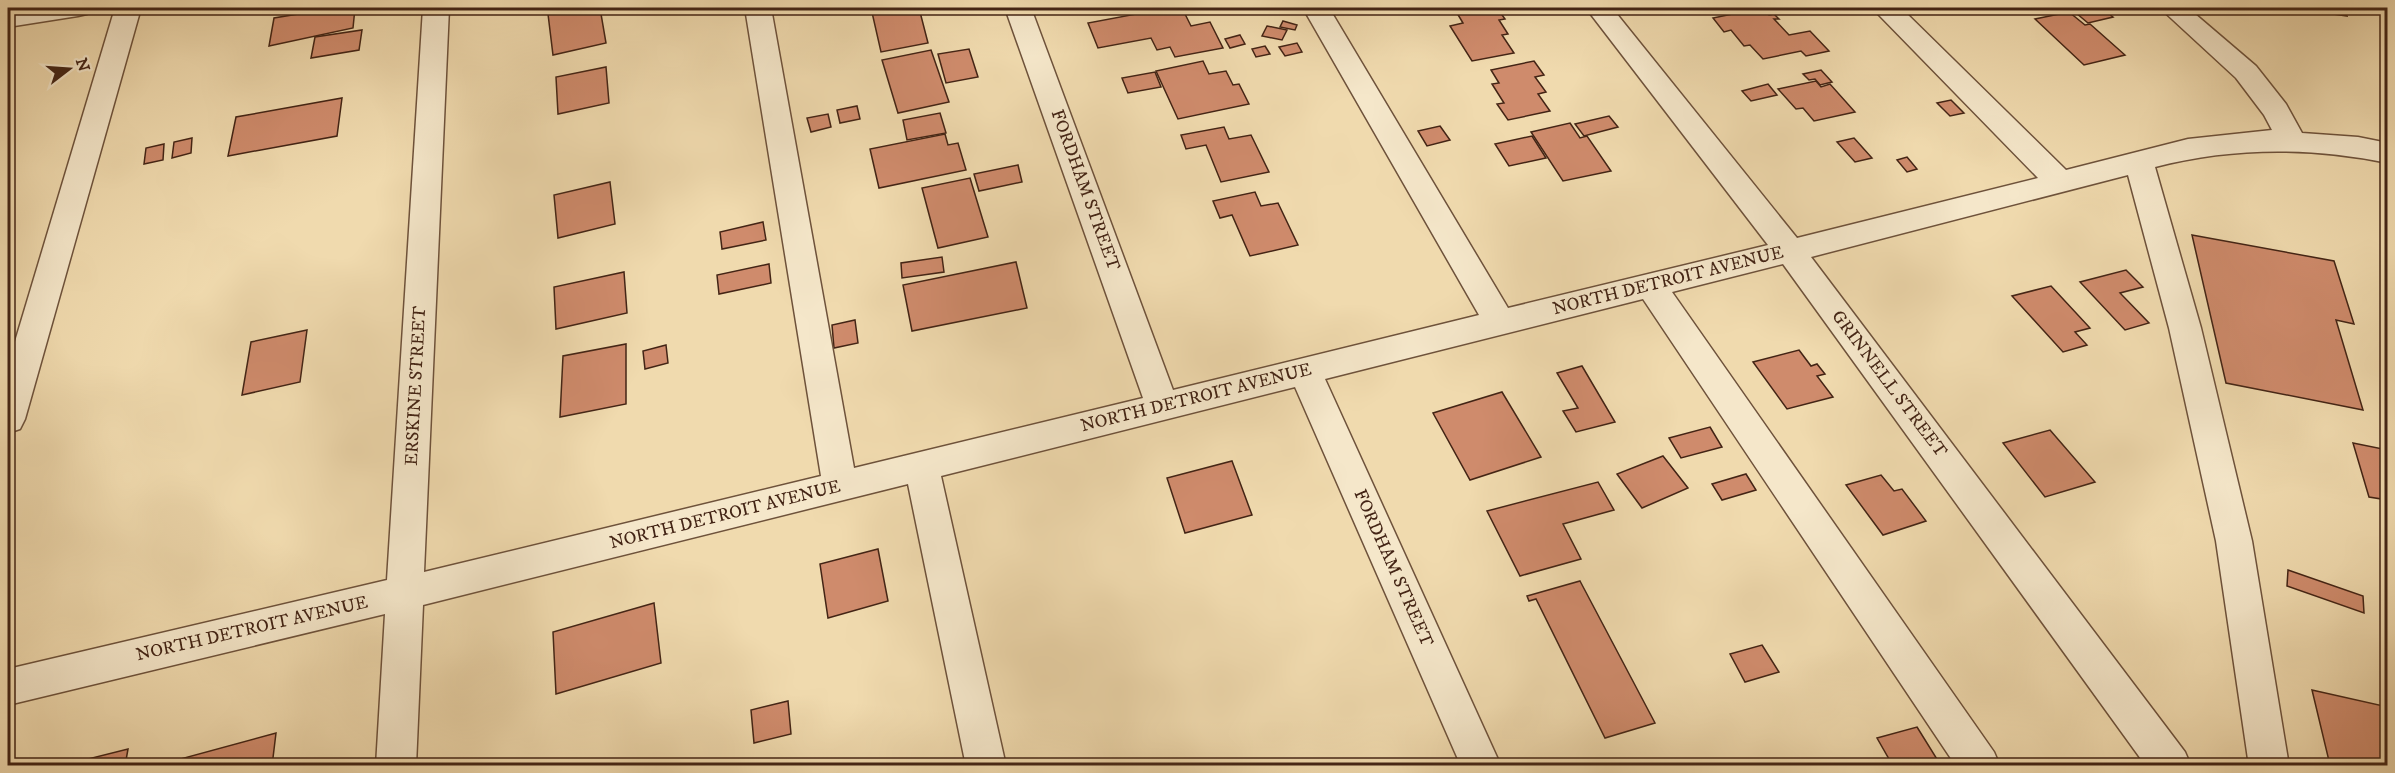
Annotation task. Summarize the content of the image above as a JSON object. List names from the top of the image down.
{
  "streets": {
    "street": [
      "FORDHAM STREET",
      "NORTH DETROIT AVENUE",
      "GRINNELL STREET",
      "ERSKINE STREET"
    ]
  },
  "crossings": [
    ["FORDHAM STREET", "NORTH DETROIT AVENUE"],
    ["NORTH DETROIT AVENUE", "GRINNELL STREET"],
    ["NORTH DETROIT AVENUE", "ERSKINE STREET"]
  ],
  "north": "right"
}
